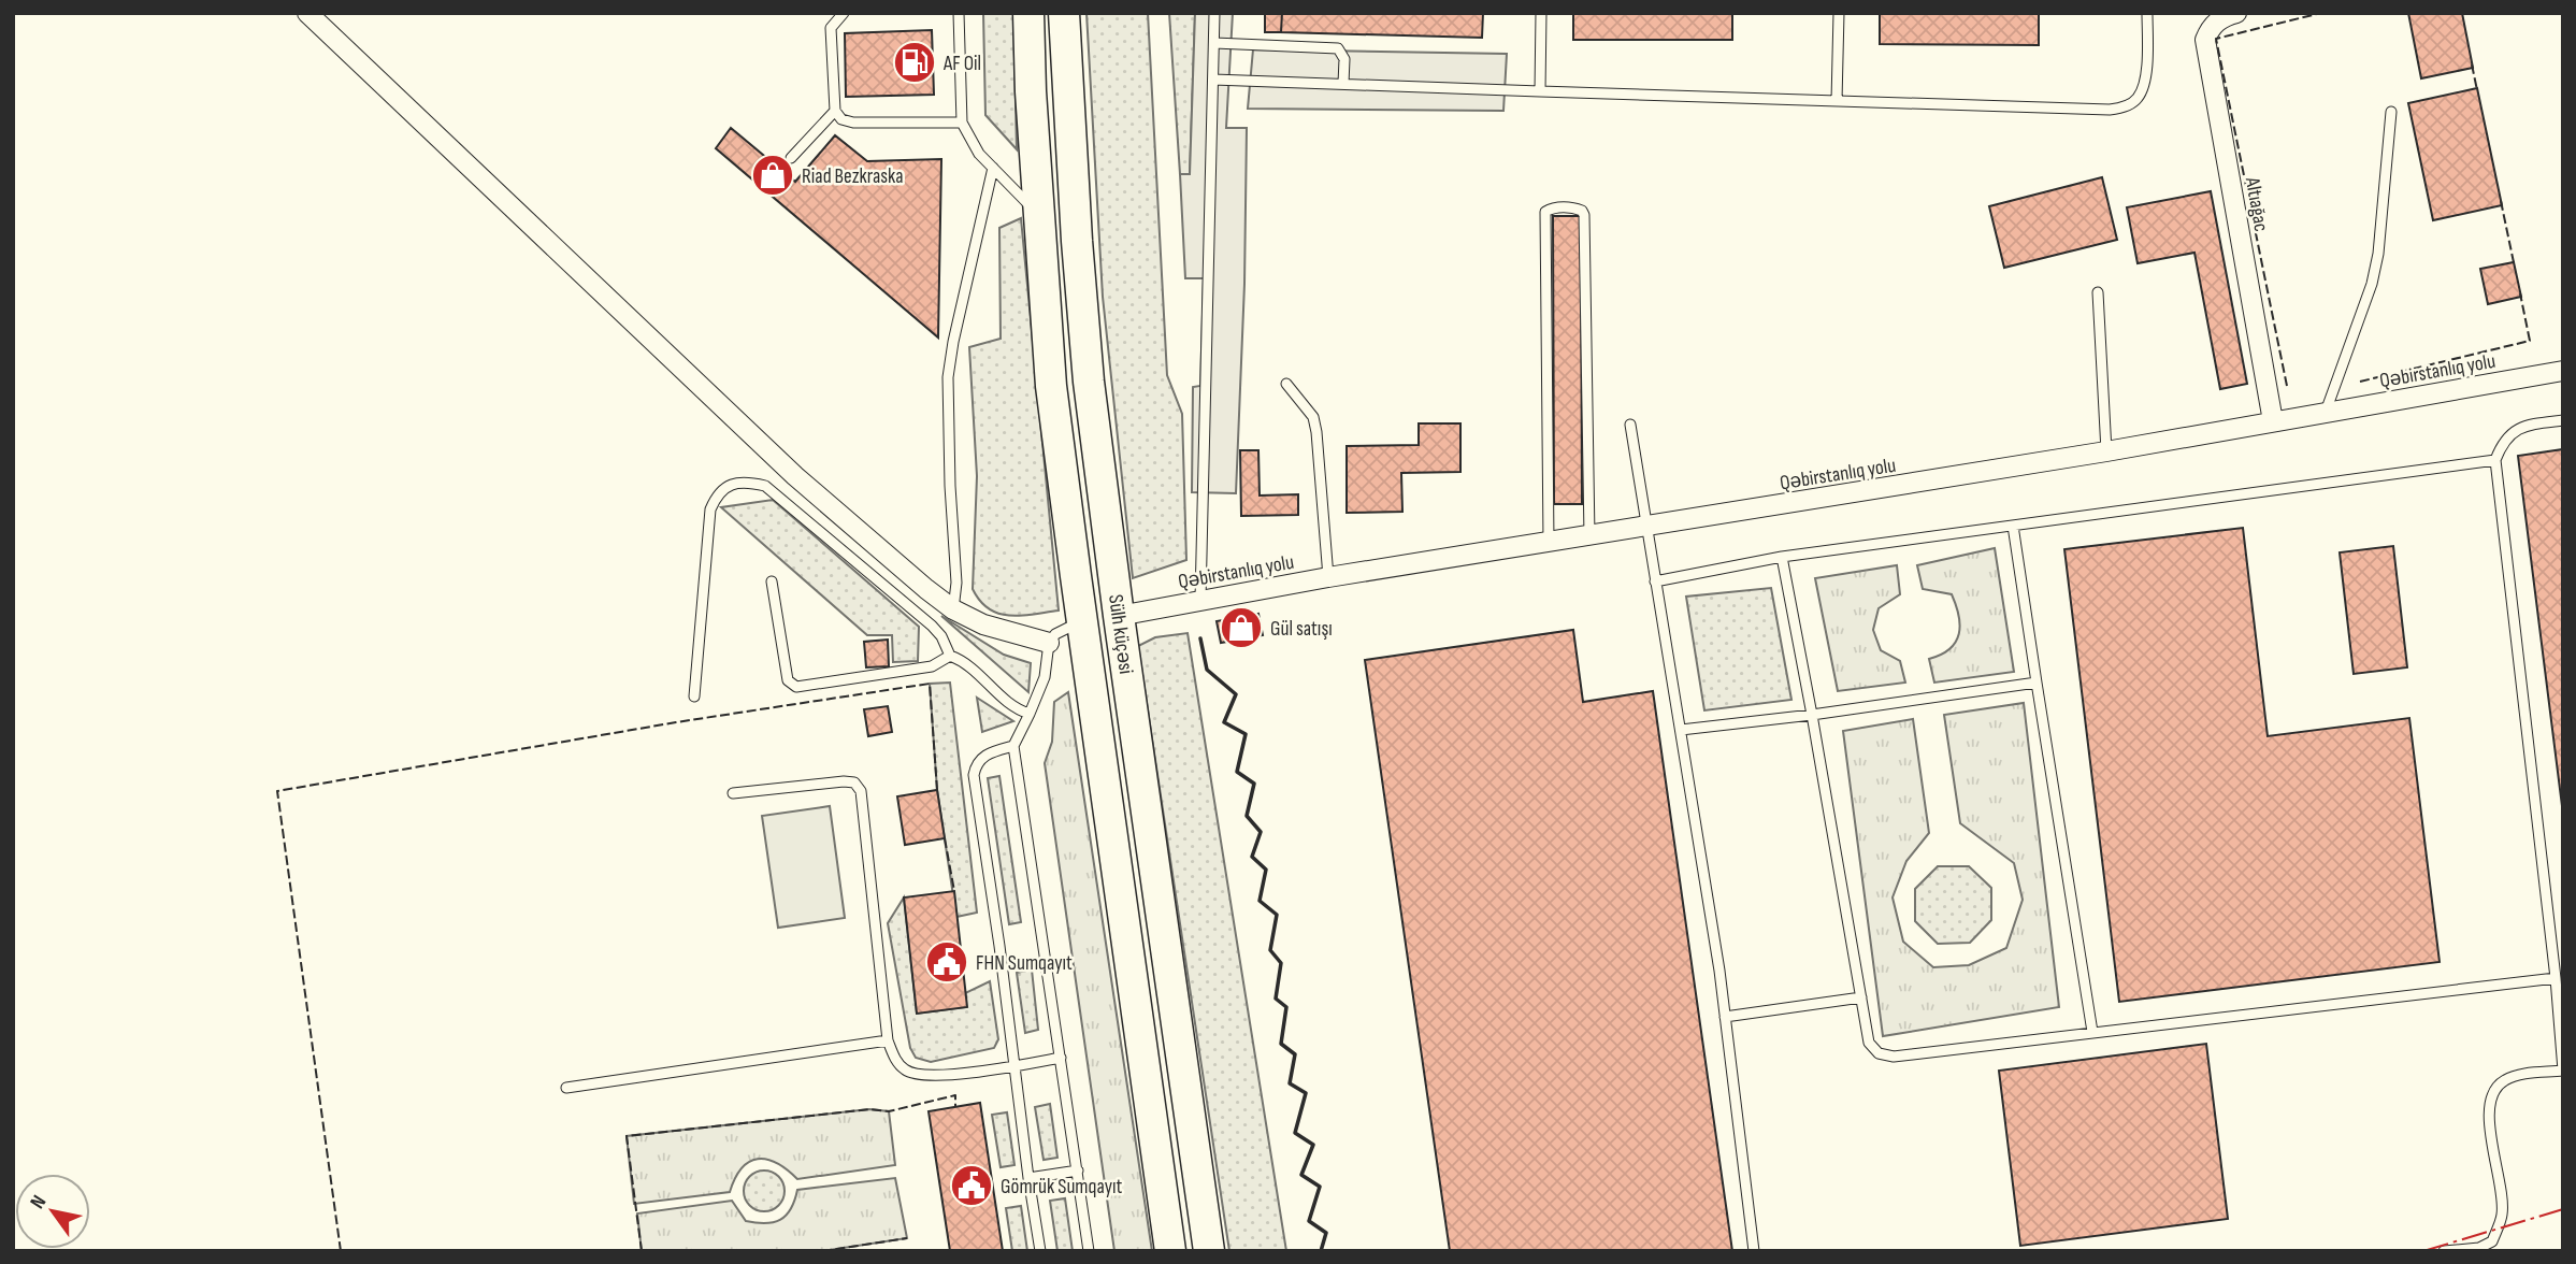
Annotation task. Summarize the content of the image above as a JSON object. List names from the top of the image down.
{
  "streets": {
    "highway": ["Sülh küçəsi"],
    "street": ["Altıağac", "Qəbirstanlıq yolu"]
  },
  "crossings": [
    ["Altıağac", "Qəbirstanlıq yolu"],
    ["Qəbirstanlıq yolu", "Sülh küçəsi"]
  ],
  "places": {
    "fuel station": ["AF Oil"],
    "shop": ["Riad Bezkraska", "Gül satışı"],
    "public building": ["FHN Sumqayıt", "Gömrük Sumqayıt"]
  },
  "north": "top left"
}
